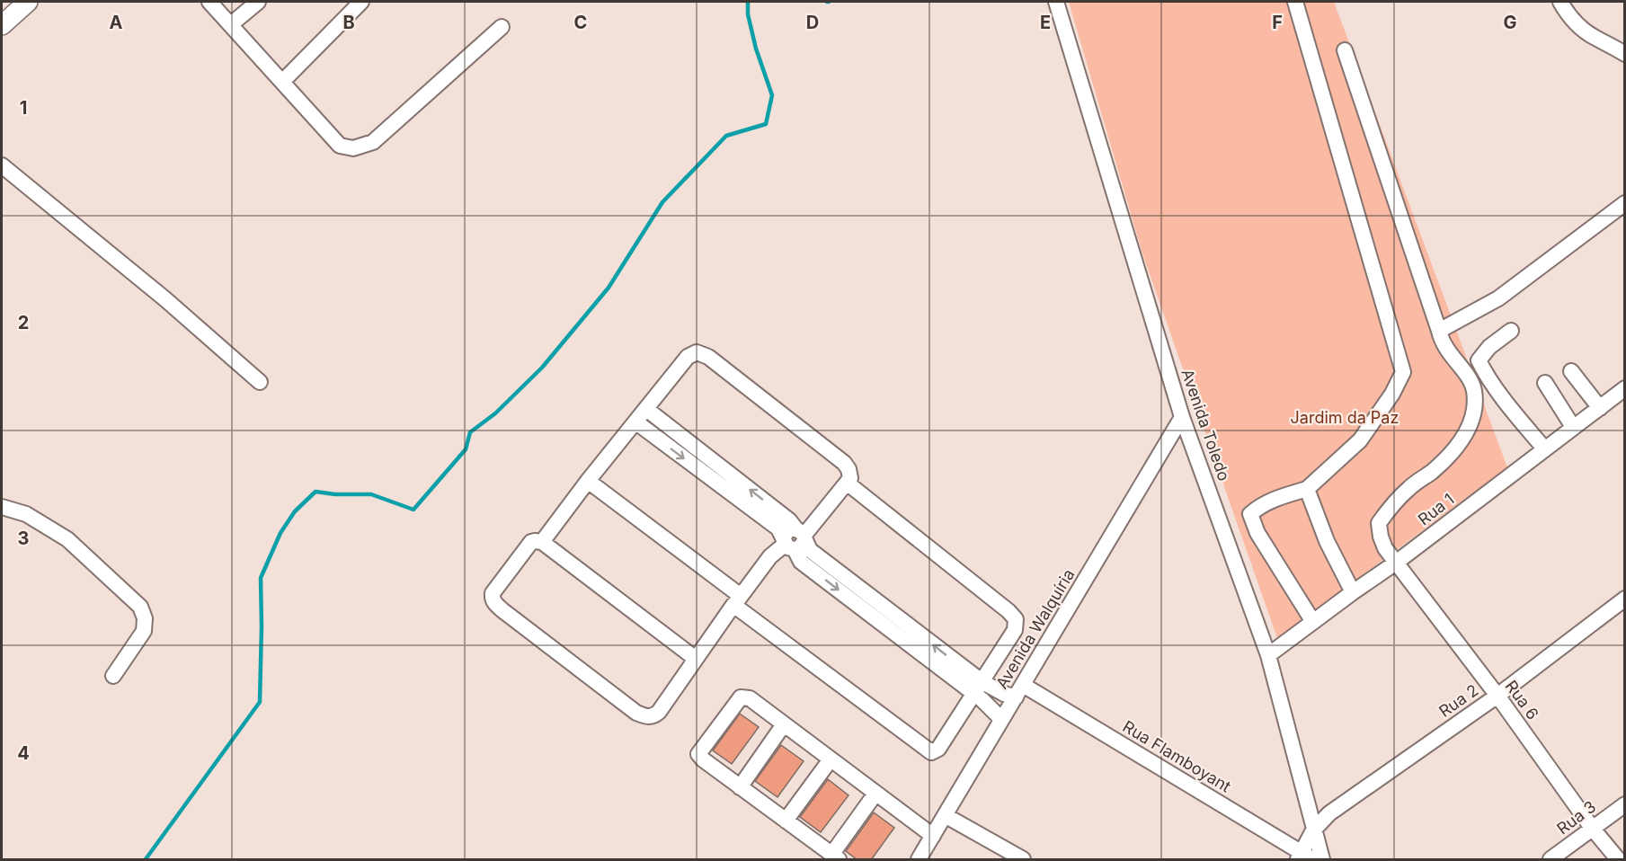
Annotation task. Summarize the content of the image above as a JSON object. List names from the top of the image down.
{
  "streets": {
    "street": [
      "Avenida Toledo",
      "Rua 1",
      "Avenida Walquíria",
      "Rua 6",
      "Rua 2",
      "Rua Flamboyant",
      "Rua 3"
    ]
  },
  "crossings": [
    ["Avenida Toledo", "Rua 1"],
    ["Avenida Toledo", "Avenida Walquíria"],
    ["Avenida Toledo", "Rua 2"],
    ["Rua 1", "Rua 6"],
    ["Avenida Walquíria", "Rua Flamboyant"],
    ["Rua 6", "Rua 2"],
    ["Rua 6", "Rua 3"],
    ["Rua 2", "Rua Flamboyant"]
  ],
  "parks": ["Jardim da Paz"],
  "grid": {
    "columns": [
      "A",
      "B",
      "C",
      "D",
      "E",
      "F",
      "G"
    ],
    "rows": [
      "1",
      "2",
      "3",
      "4"
    ]
  }
}
